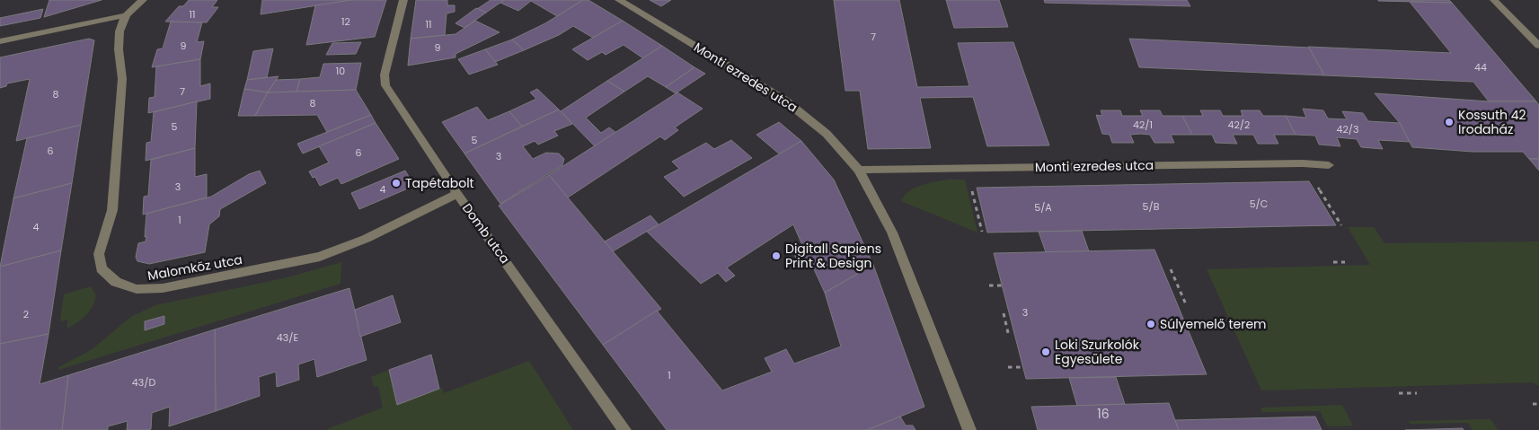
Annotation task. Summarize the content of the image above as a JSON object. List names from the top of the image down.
{
  "streets": {
    "street": ["Monti ezredes utca", "Domb utca", "Malomköz utca"]
  },
  "crossings": [
    ["Domb utca", "Malomköz utca"]
  ],
  "places": [
    "Kossuth 42 Irodaház",
    "Tapétabolt",
    "Digitall Sapiens Print & Design",
    "Súlyemelő terem",
    "Loki Szurkolók Egyesülete"
  ],
  "house_numbers": [
    "11",
    "12",
    "11",
    "7",
    "9",
    "9",
    "44",
    "10",
    "7",
    "8",
    "8",
    "42/1",
    "42/2",
    "5",
    "42/3",
    "5",
    "6",
    "6",
    "3",
    "3",
    "4",
    "5/C",
    "5/B",
    "5/A",
    "1",
    "4",
    "3",
    "2",
    "43/E",
    "1",
    "43/D",
    "16"
  ]
}
